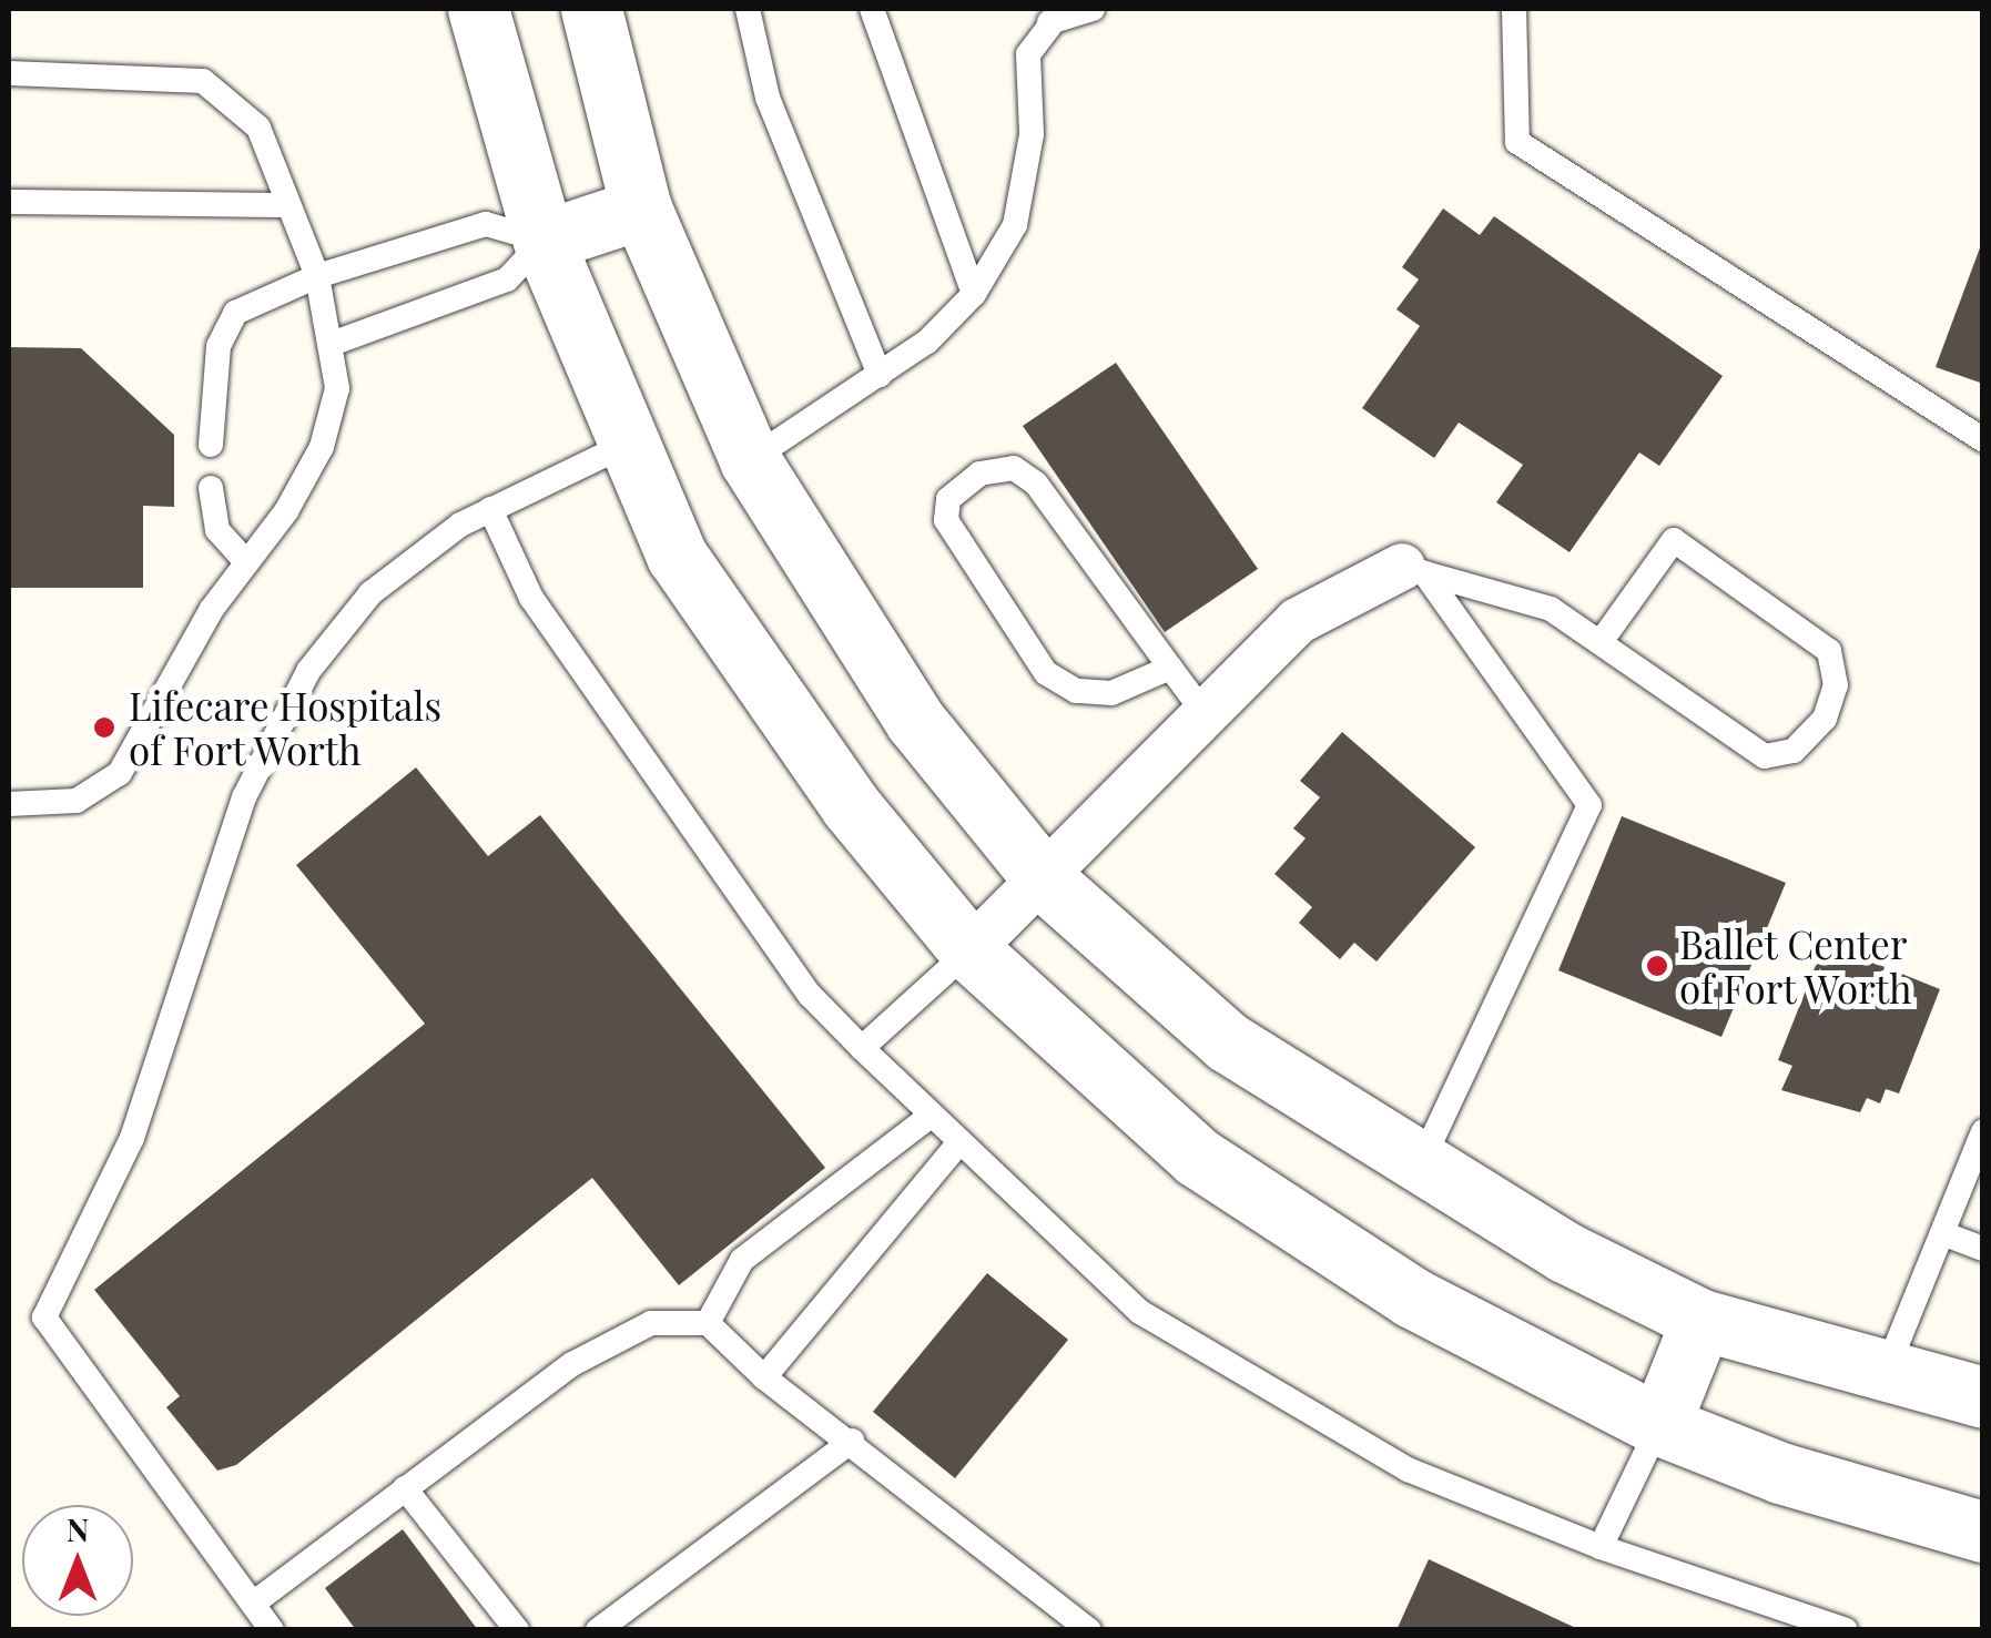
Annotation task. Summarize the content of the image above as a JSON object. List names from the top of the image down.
{
  "places": ["Lifecare Hospitals of Fort Worth", "Ballet Center of Fort Worth"],
  "north": "top"
}
